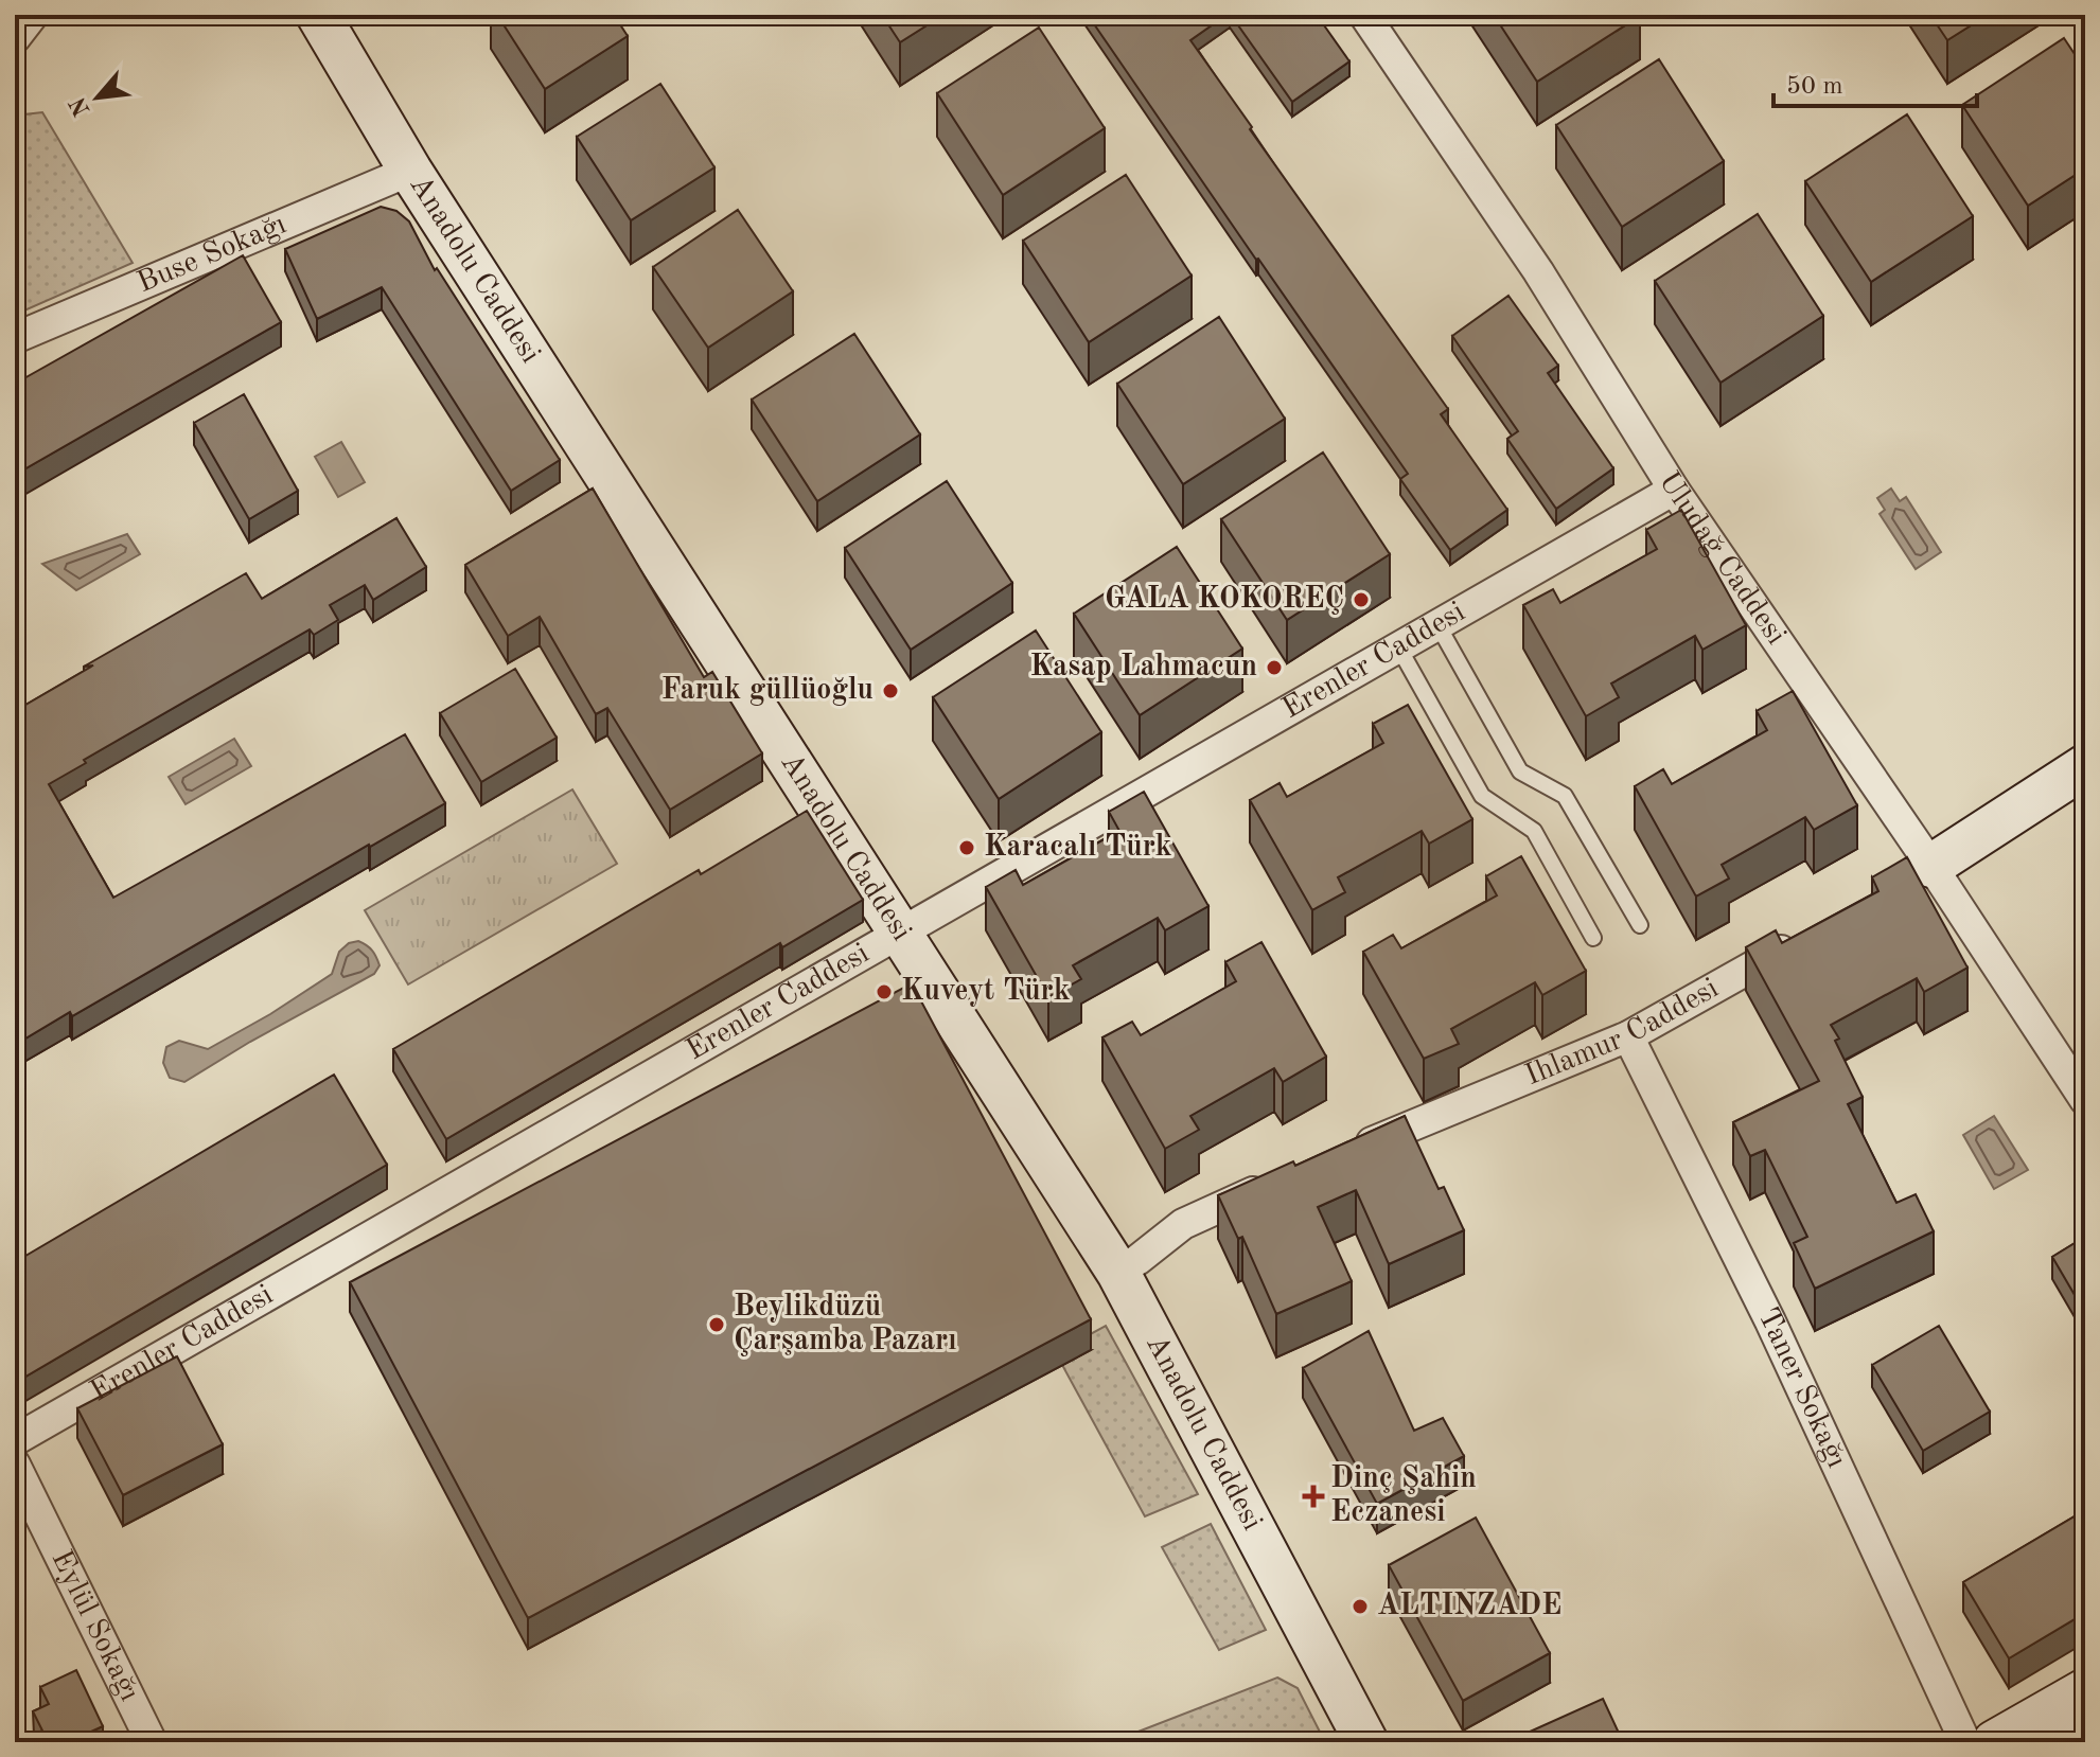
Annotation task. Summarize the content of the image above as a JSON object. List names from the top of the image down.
{
  "streets": {
    "main road": ["Anadolu Caddesi"],
    "street": [
      "Buse Sokağı",
      "Uludağ Caddesi",
      "Erenler Caddesi",
      "Ihlamur Caddesi",
      "Taner Sokağı",
      "Eylül Sokağı"
    ]
  },
  "crossings": [
    ["Buse Sokağı", "Anadolu Caddesi"],
    ["Anadolu Caddesi", "Erenler Caddesi"],
    ["Uludağ Caddesi", "Erenler Caddesi"],
    ["Ihlamur Caddesi", "Taner Sokağı"]
  ],
  "places": {
    "other": [
      "GALA KOKOREÇ",
      "Kasap Lahmacun",
      "Faruk güllüoğlu",
      "Karacalı Türk",
      "Kuveyt Türk",
      "Beylikdüzü Çarşamba Pazarı",
      "ALTINZADE"
    ],
    "health": ["Dinç Şahin Eczanesi"]
  },
  "scale_bar": "50 m",
  "north": "bottom left"
}
